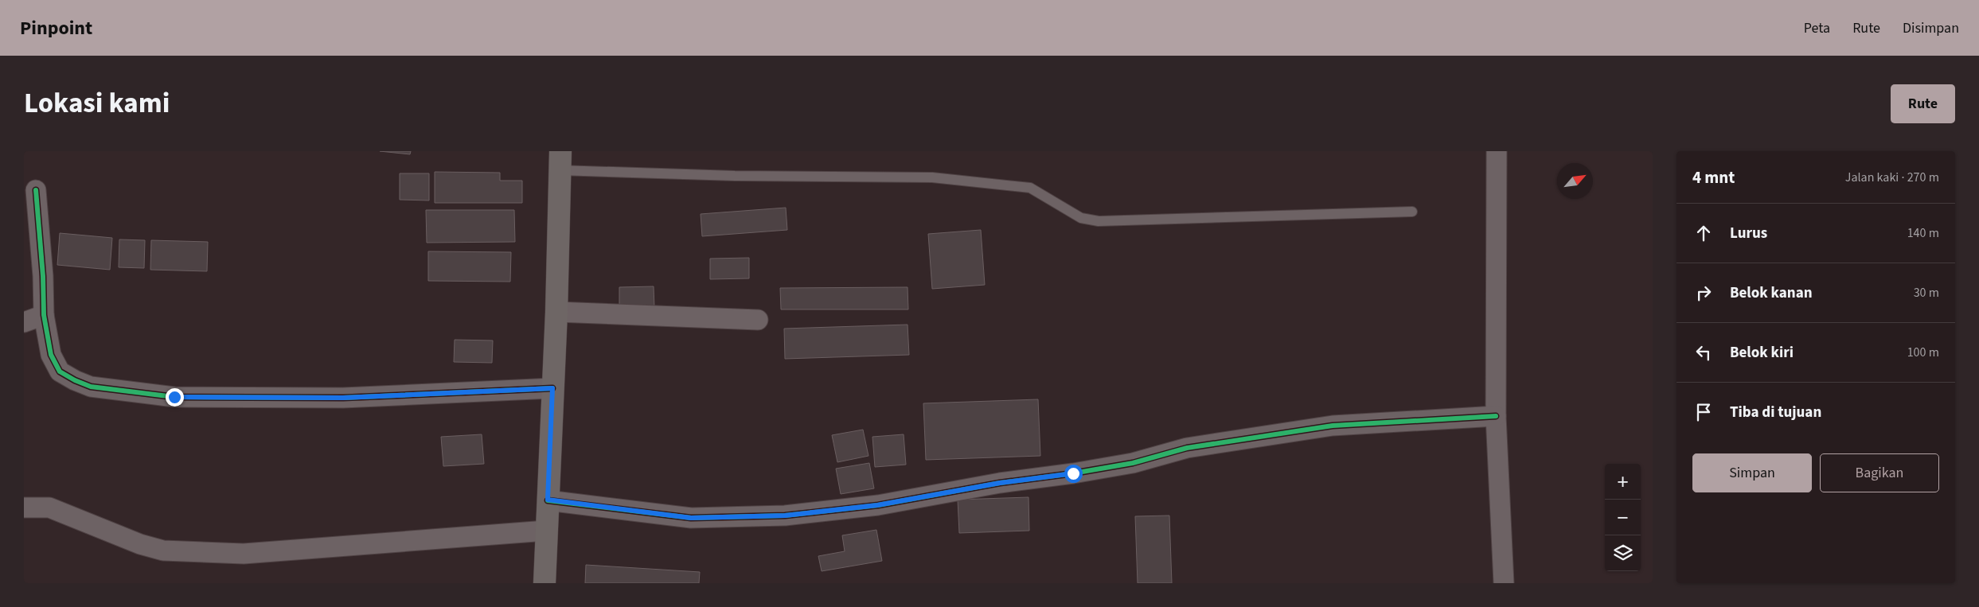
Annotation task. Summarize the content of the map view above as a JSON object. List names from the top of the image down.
{
  "north": "top right",
  "page": {
    "header": "Pinpoint",
    "nav": ["Peta", "Rute", "Disimpan"],
    "title": "Lokasi kami",
    "buttons": [
      "Rute",
      ["Simpan", "Bagikan"]
    ],
    "heading": ["4 mnt", "Jalan kaki · 270 m"],
    "list": [
      ["Lurus", "140 m"],
      ["Belok kanan", "30 m"],
      ["Belok kiri", "100 m"],
      "Tiba di tujuan"
    ],
    "map_buttons": ["+", "−"]
  }
}
